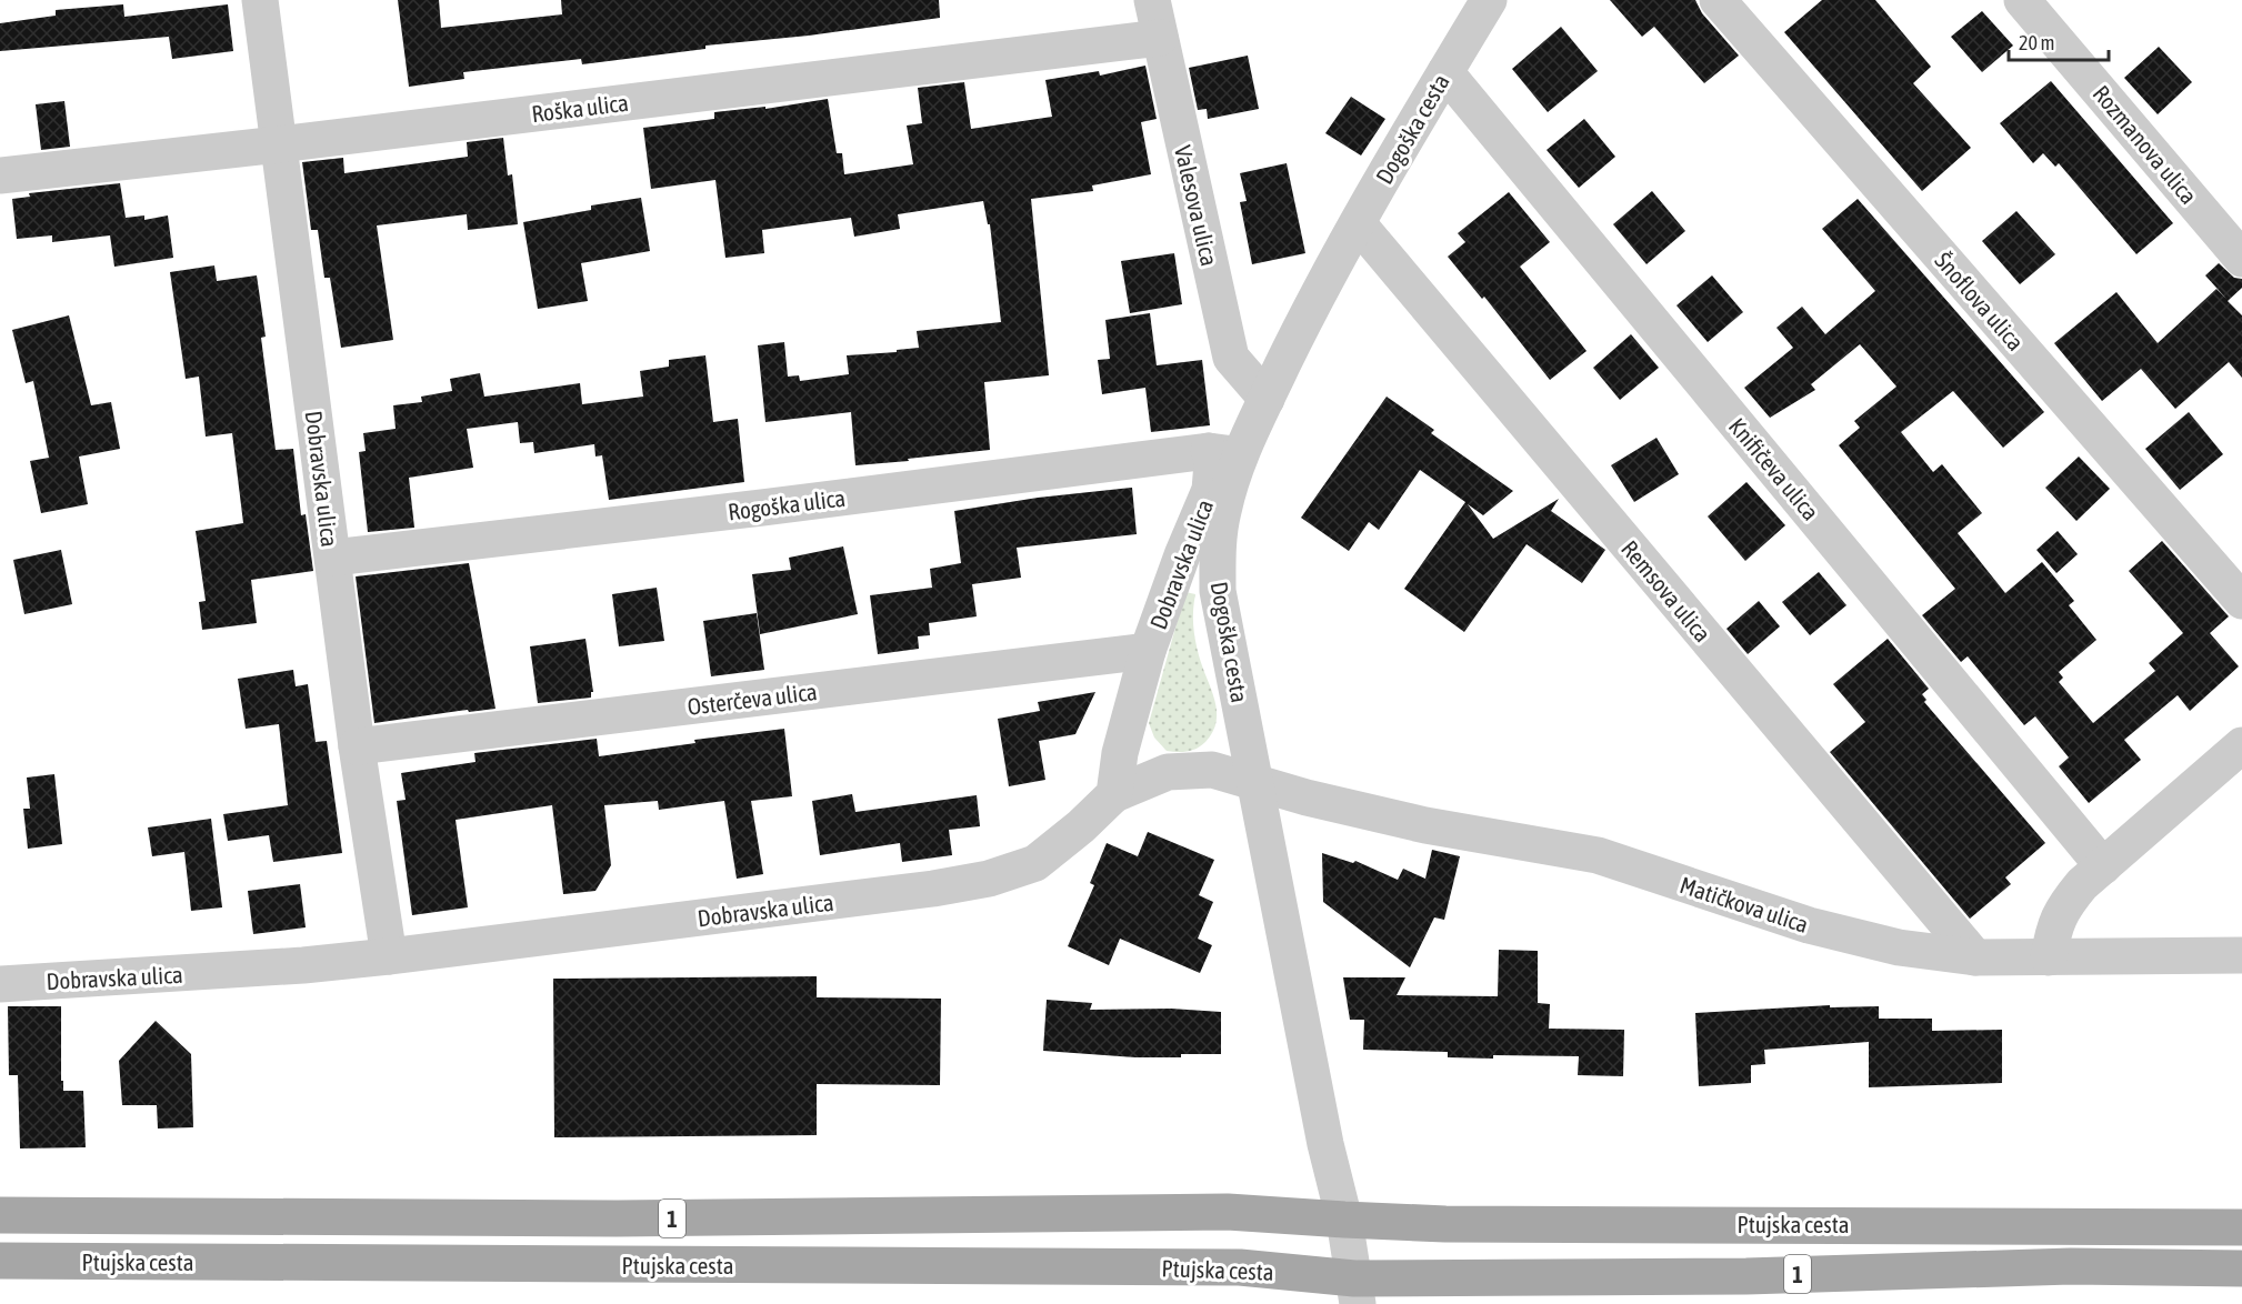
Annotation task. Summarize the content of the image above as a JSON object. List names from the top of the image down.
{
  "streets": {
    "main road": ["1", "Ptujska cesta"],
    "street": [
      "Roška ulica",
      "Dogoška cesta",
      "Rozmanova ulica",
      "Valesova ulica",
      "Šnoflova ulica",
      "Knifičeva ulica",
      "Dobravska ulica",
      "Rogoška ulica",
      "Remsova ulica",
      "Osterčeva ulica",
      "Matičkova ulica"
    ]
  },
  "crossings": [
    ["Roška ulica", "Valesova ulica"],
    ["Roška ulica", "Dobravska ulica"],
    ["Dogoška cesta", "Valesova ulica"],
    ["Dogoška cesta", "Knifičeva ulica"],
    ["Dogoška cesta", "Dobravska ulica"],
    ["Dogoška cesta", "Rogoška ulica"],
    ["Dogoška cesta", "Remsova ulica"],
    ["Dogoška cesta", "Matičkova ulica"],
    ["Dogoška cesta", "Ptujska cesta"],
    ["Dobravska ulica", "Rogoška ulica"],
    ["Dobravska ulica", "Osterčeva ulica"],
    ["Dobravska ulica", "Matičkova ulica"],
    ["Remsova ulica", "Matičkova ulica"]
  ],
  "scale_bar": "20 m"
}
